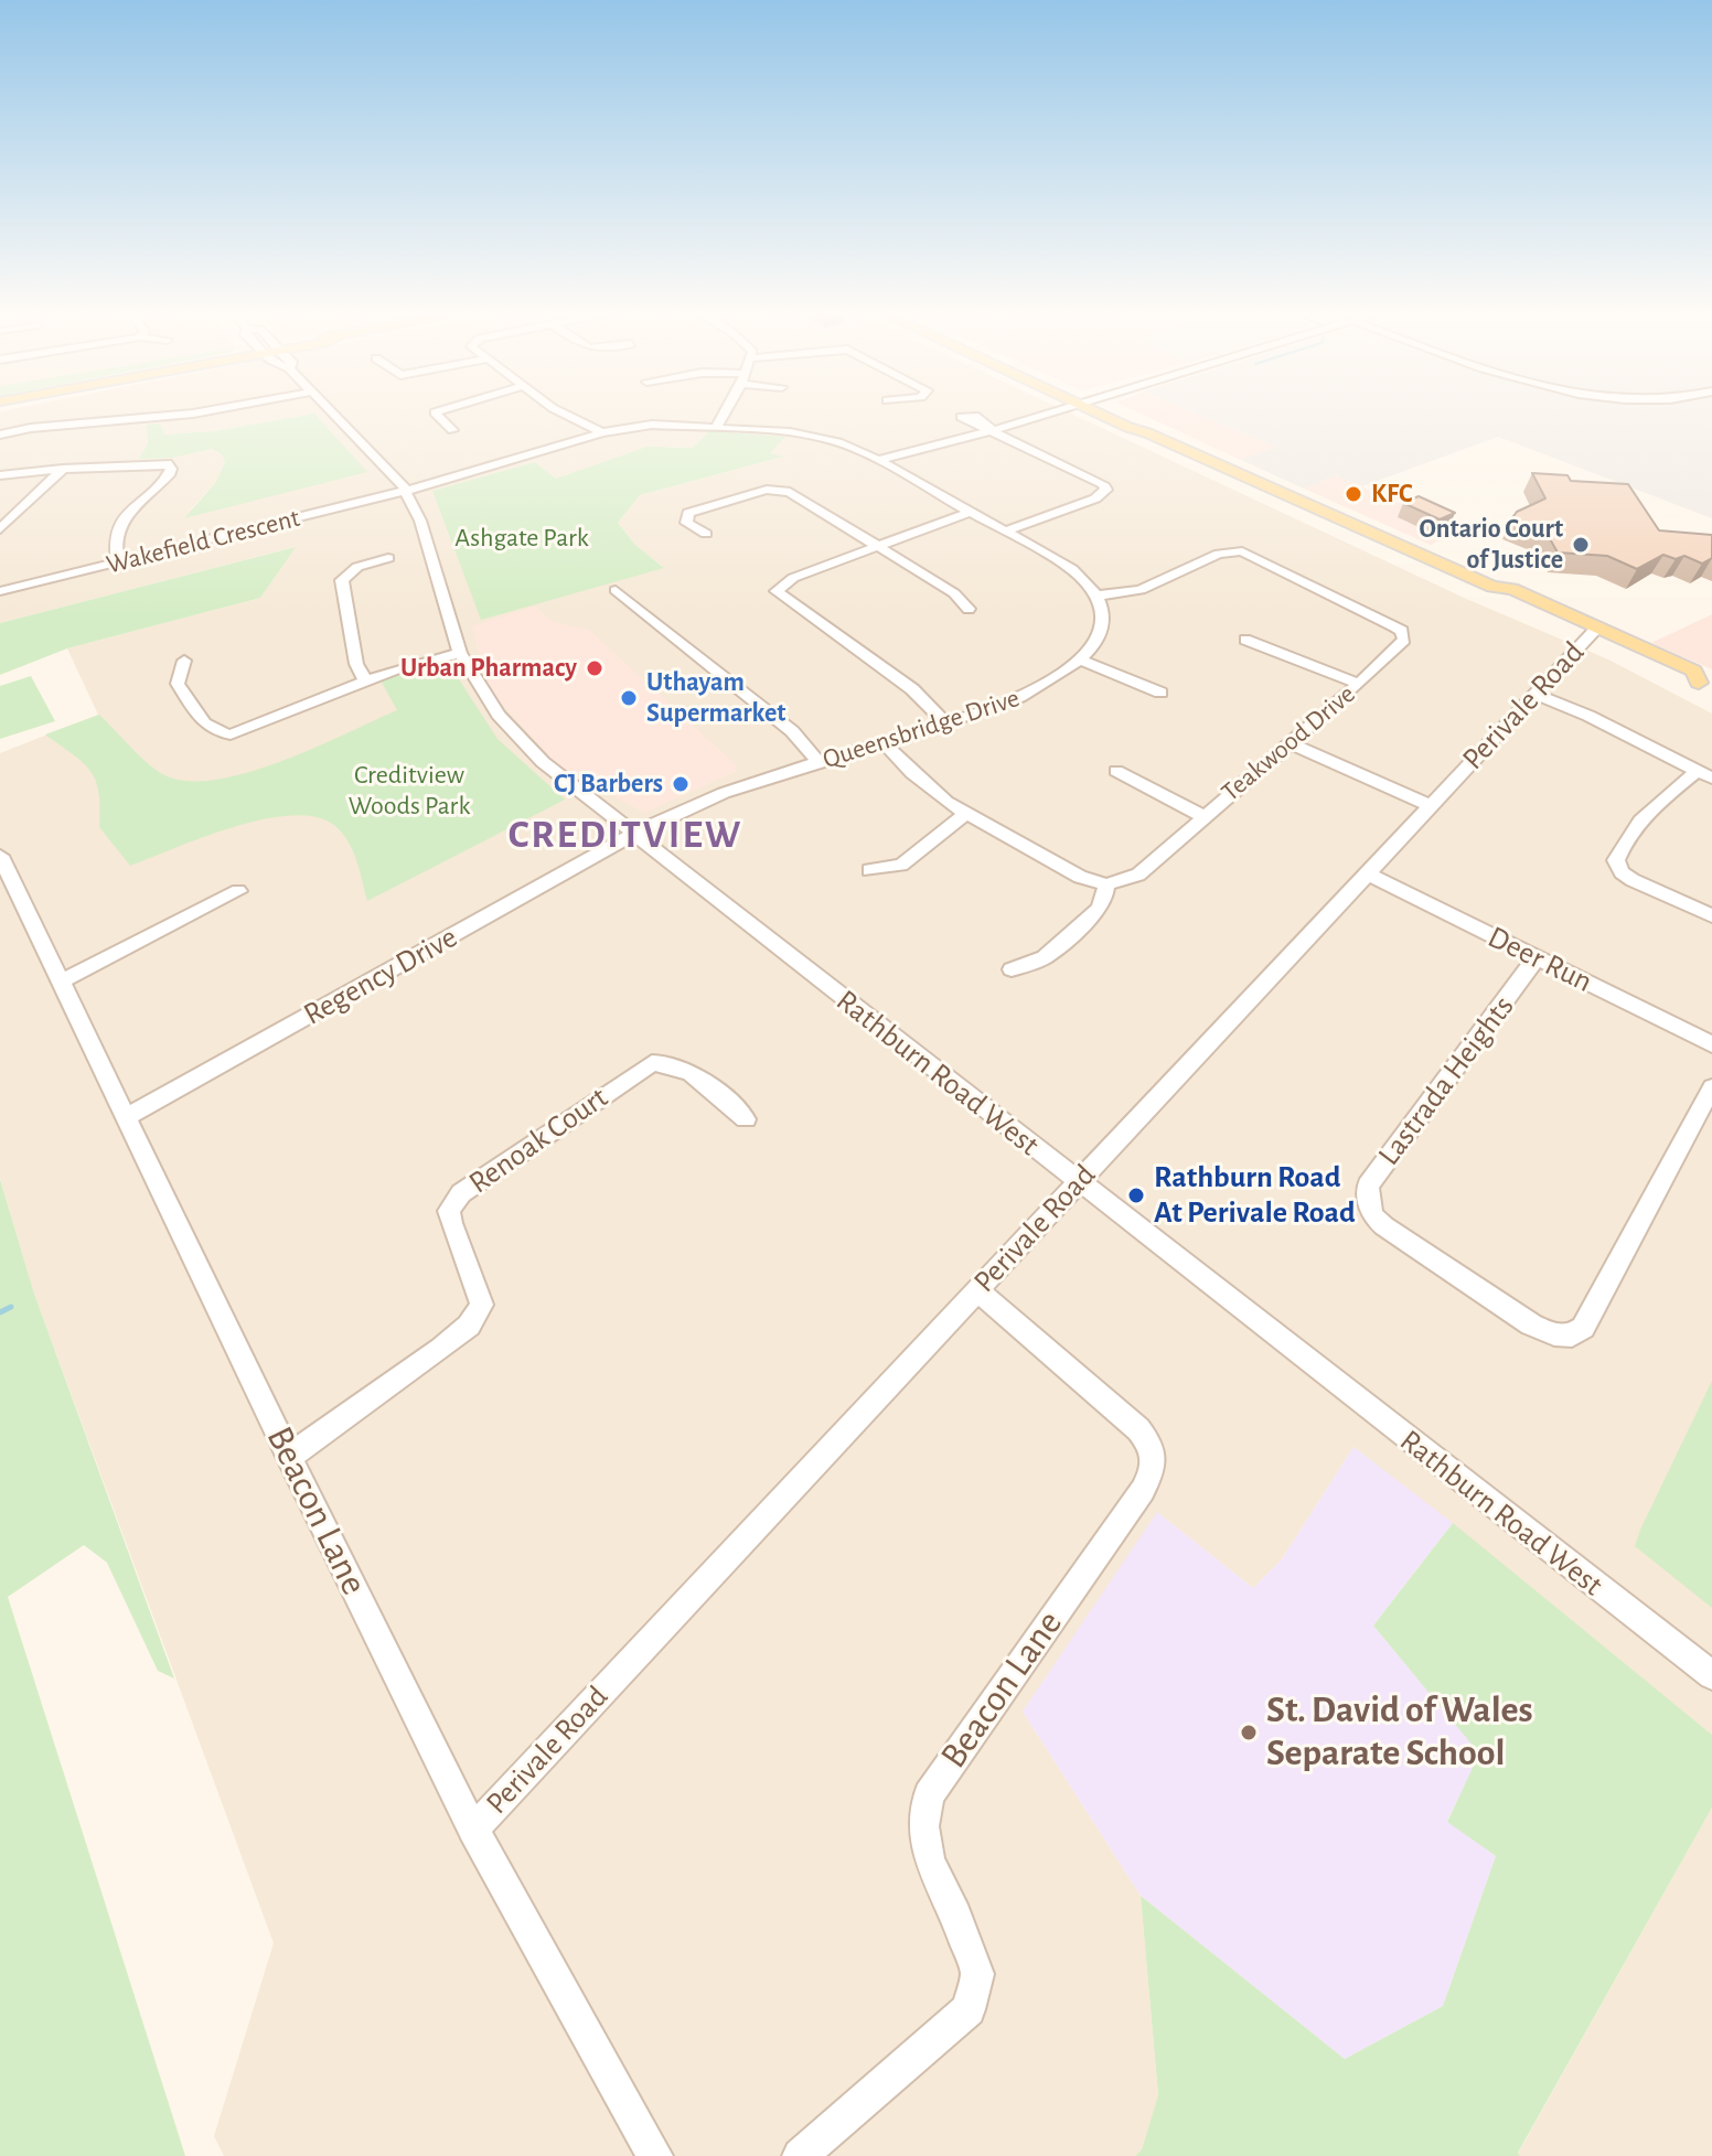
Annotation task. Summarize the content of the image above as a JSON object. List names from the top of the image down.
{
  "streets": {
    "street": [
      "Wakefield Crescent",
      "Perivale Road",
      "Queensbridge Drive",
      "Teakwood Drive",
      "Deer Run",
      "Regency Drive",
      "Rathburn Road West",
      "Lastrada Heights",
      "Renoak Court",
      "Beacon Lane"
    ]
  },
  "crossings": [
    ["Wakefield Crescent", "Rathburn Road West"],
    ["Perivale Road", "Deer Run"],
    ["Perivale Road", "Rathburn Road West"],
    ["Perivale Road", "Beacon Lane"],
    ["Queensbridge Drive", "Teakwood Drive"],
    ["Queensbridge Drive", "Regency Drive"],
    ["Queensbridge Drive", "Rathburn Road West"],
    ["Deer Run", "Lastrada Heights"],
    ["Regency Drive", "Rathburn Road West"],
    ["Regency Drive", "Beacon Lane"],
    ["Renoak Court", "Beacon Lane"]
  ],
  "districts": ["CREDITVIEW"],
  "parks": ["Ashgate Park", "Creditview Woods Park"],
  "places": [
    "KFC",
    "Ontario Court of Justice",
    "Urban Pharmacy",
    "Uthayam Supermarket",
    "CJ Barbers",
    "Rathburn Road At Perivale Road",
    "St. David of Wales Separate School"
  ]
}
